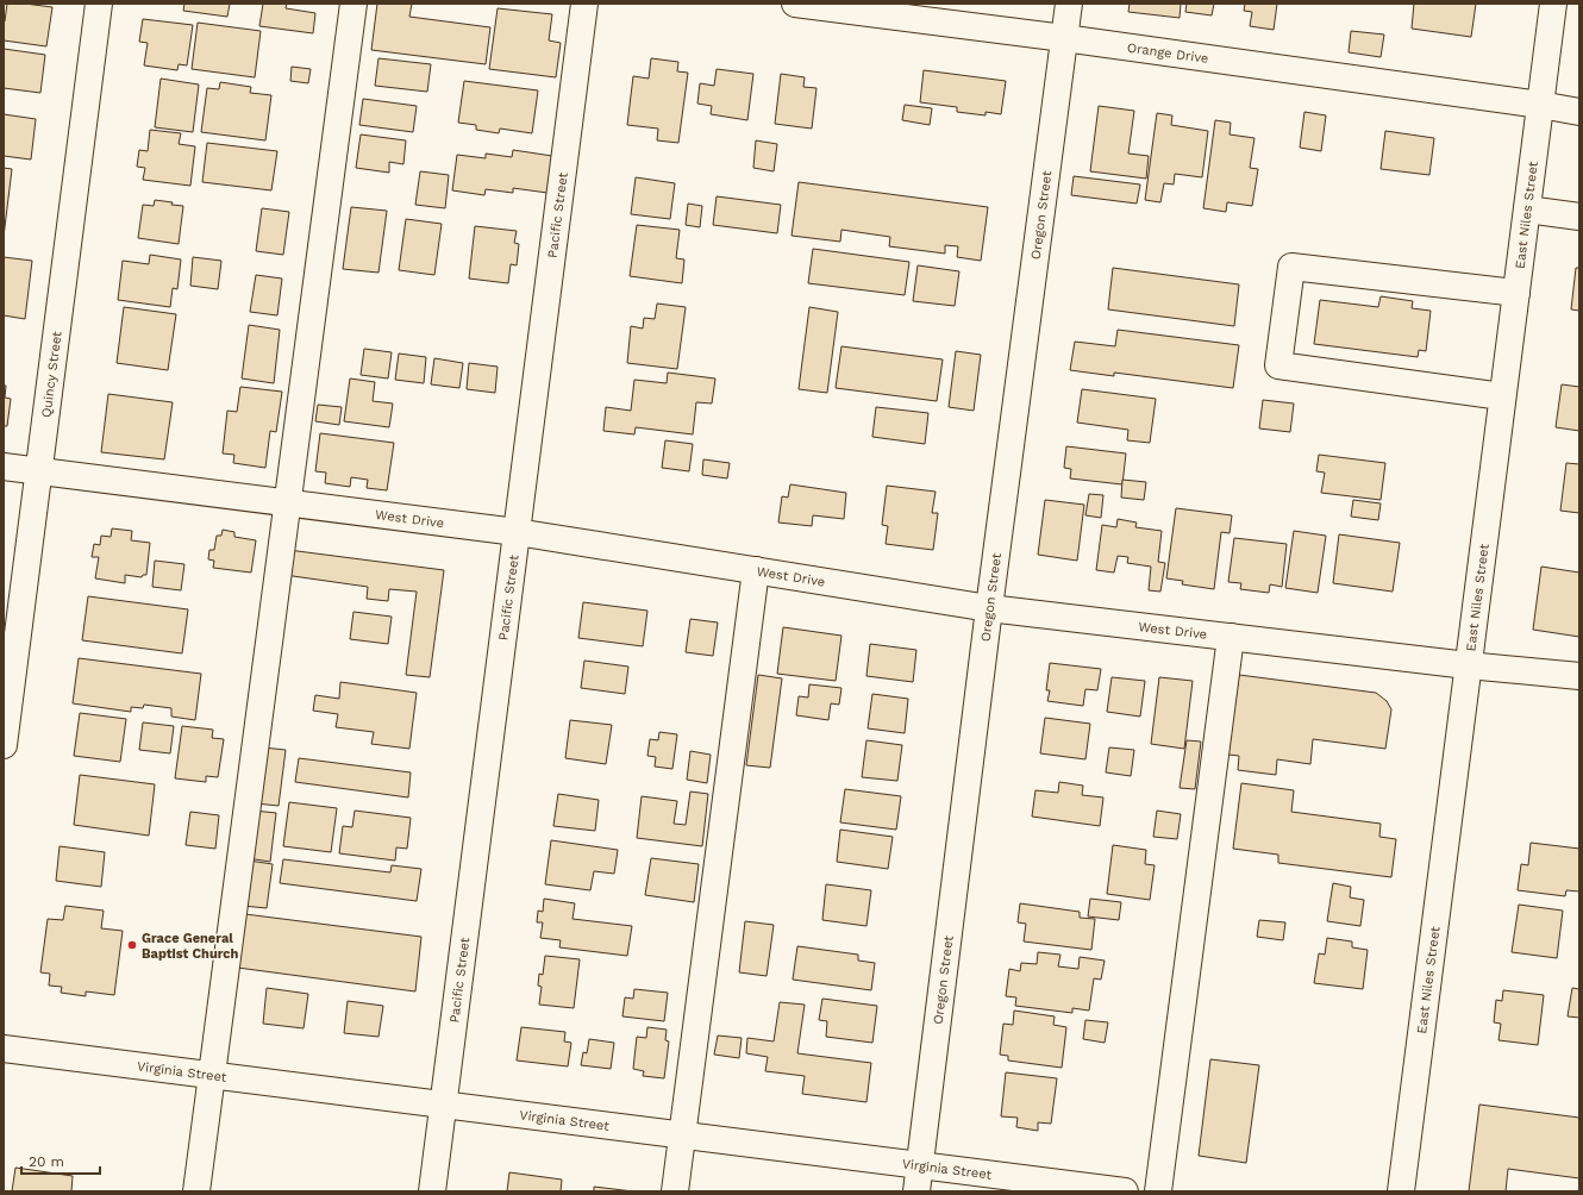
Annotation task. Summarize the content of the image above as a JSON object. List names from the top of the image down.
{
  "streets": {
    "street": [
      "Orange Drive",
      "Pacific Street",
      "Oregon Street",
      "East Niles Street",
      "Quincy Street",
      "West Drive",
      "Virginia Street"
    ]
  },
  "crossings": [
    ["Orange Drive", "Oregon Street"],
    ["Orange Drive", "East Niles Street"],
    ["Pacific Street", "West Drive"],
    ["Pacific Street", "Virginia Street"],
    ["Oregon Street", "West Drive"],
    ["Oregon Street", "Virginia Street"],
    ["East Niles Street", "West Drive"],
    ["Quincy Street", "West Drive"]
  ],
  "places": ["Grace General Baptist Church"],
  "scale_bar": "20 m"
}
